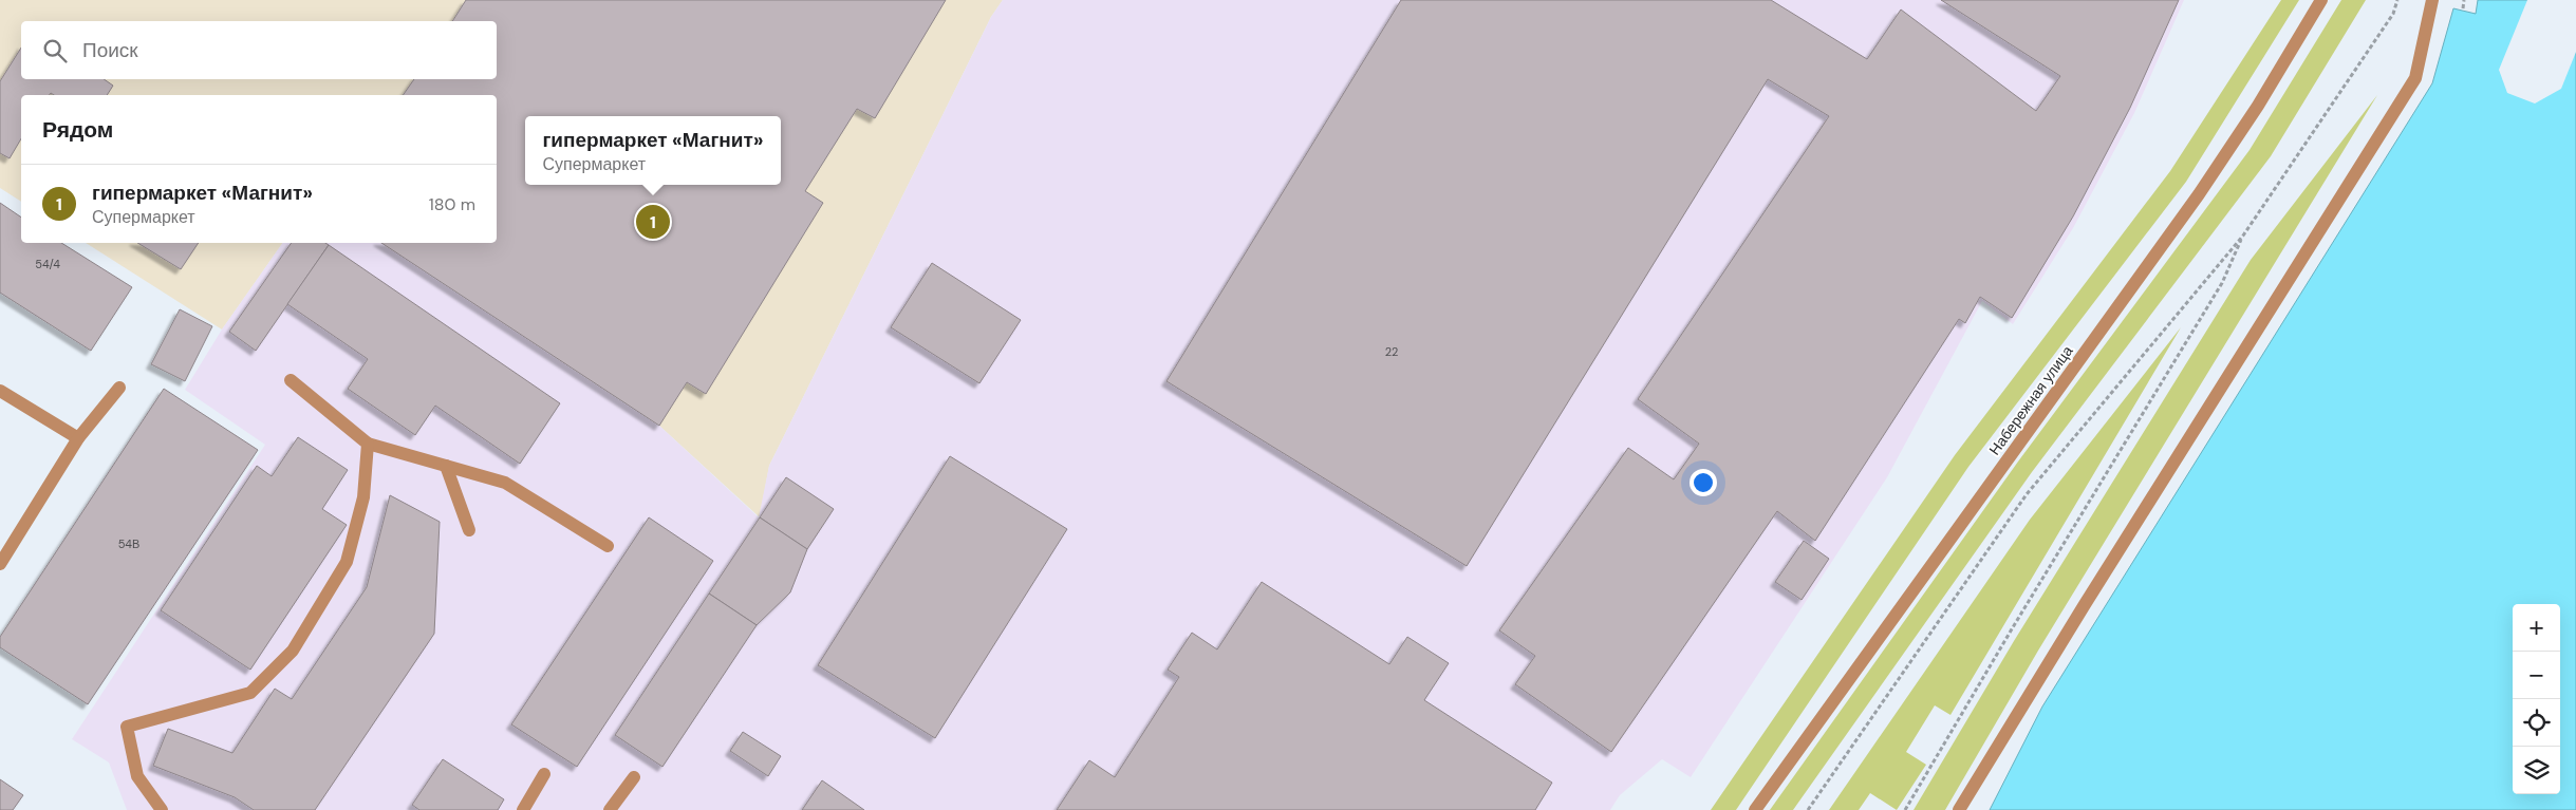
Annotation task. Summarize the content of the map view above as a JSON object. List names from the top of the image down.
{
  "streets": {
    "street": ["Набережная улица"]
  },
  "house_numbers": ["54/4", "22", "54В"],
  "page": {
    "search": "Поиск",
    "heading": "Рядом",
    "popup": ["гипермаркет «Магнит»", "Супермаркет"],
    "list": [
      {
        "mark": "1",
        "name": "гипермаркет «Магнит»",
        "note": "Супермаркет",
        "value": "180 m"
      }
    ],
    "pins": "1",
    "map_buttons": ["+", "−"]
  }
}
